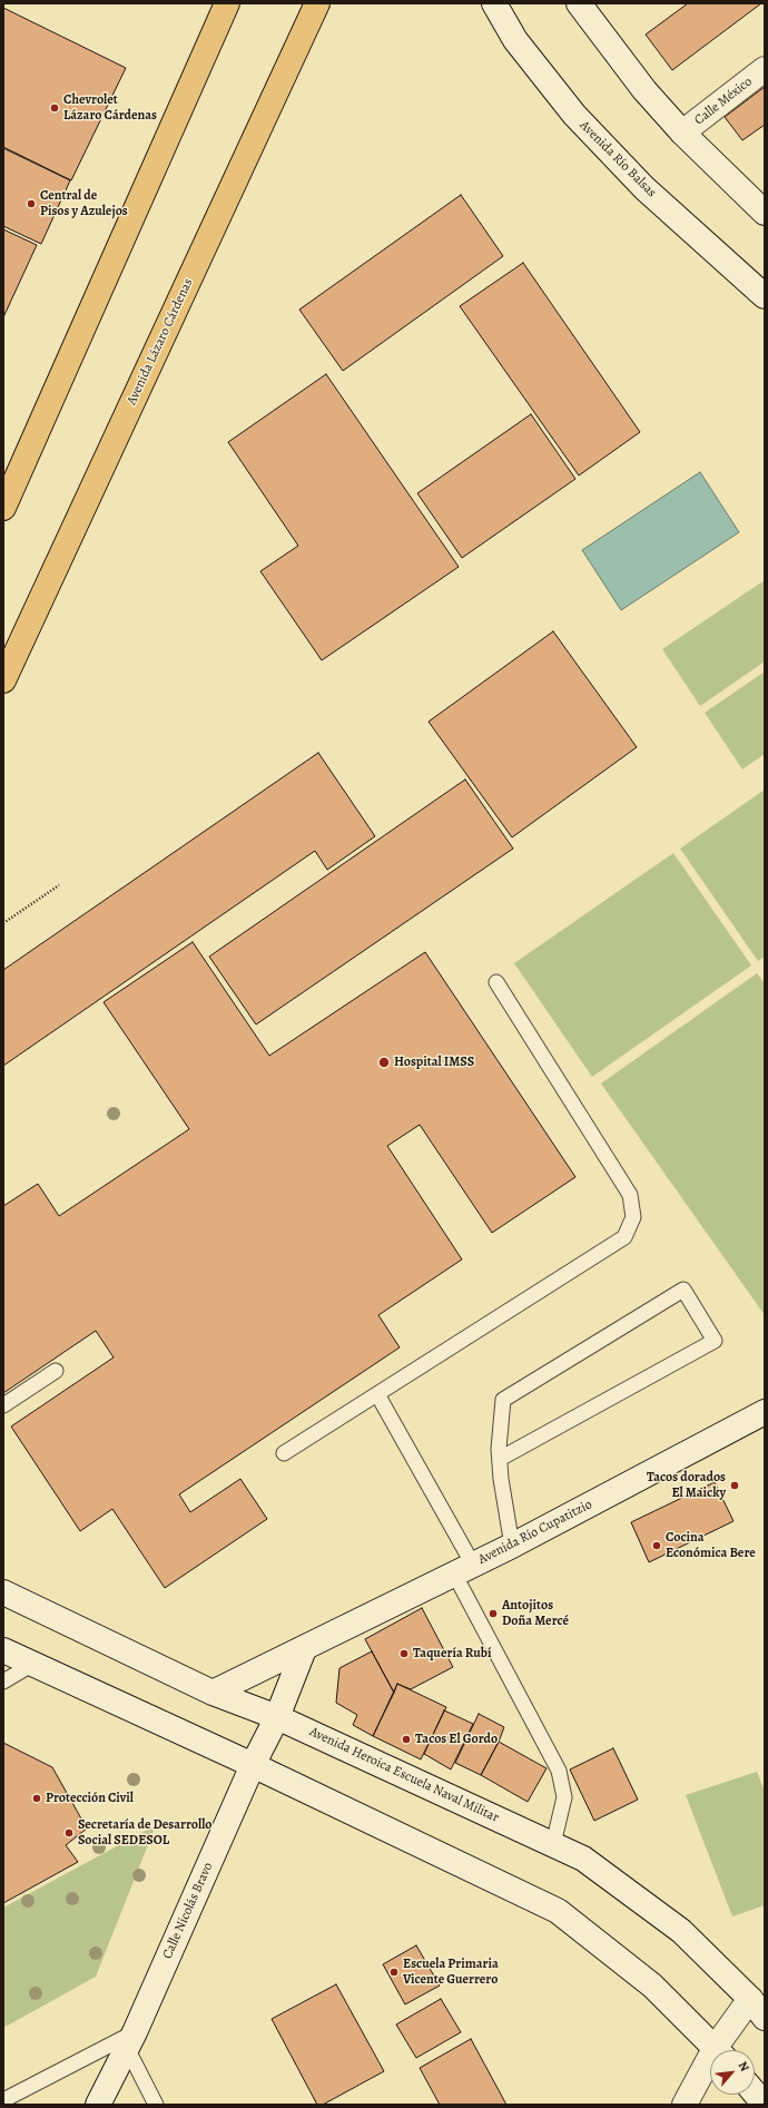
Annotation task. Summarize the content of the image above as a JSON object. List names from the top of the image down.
{
  "streets": {
    "main road": ["Avenida Lázaro Cárdenas"],
    "street": [
      "Calle México",
      "Avenida Río Balsas",
      "Avenida Río Cupatitzio",
      "Avenida Heroica Escuela Naval Militar",
      "Calle Nicolás Bravo"
    ]
  },
  "crossings": [
    ["Avenida Río Cupatitzio", "Avenida Heroica Escuela Naval Militar"],
    ["Avenida Río Cupatitzio", "Calle Nicolás Bravo"],
    ["Avenida Heroica Escuela Naval Militar", "Calle Nicolás Bravo"]
  ],
  "places": [
    "Chevrolet Lázaro Cárdenas",
    "Central de Pisos y Azulejos",
    "Hospital IMSS",
    "Tacos dorados El Maicky",
    "Cocina Económica Bere",
    "Antojitos Doña Mercé",
    "Taquería Rubí",
    "Tacos El Gordo",
    "Protección Civil",
    "Secretaría de Desarrollo Social SEDESOL",
    "Escuela Primaria Vicente Guerrero"
  ],
  "north": "top right"
}
